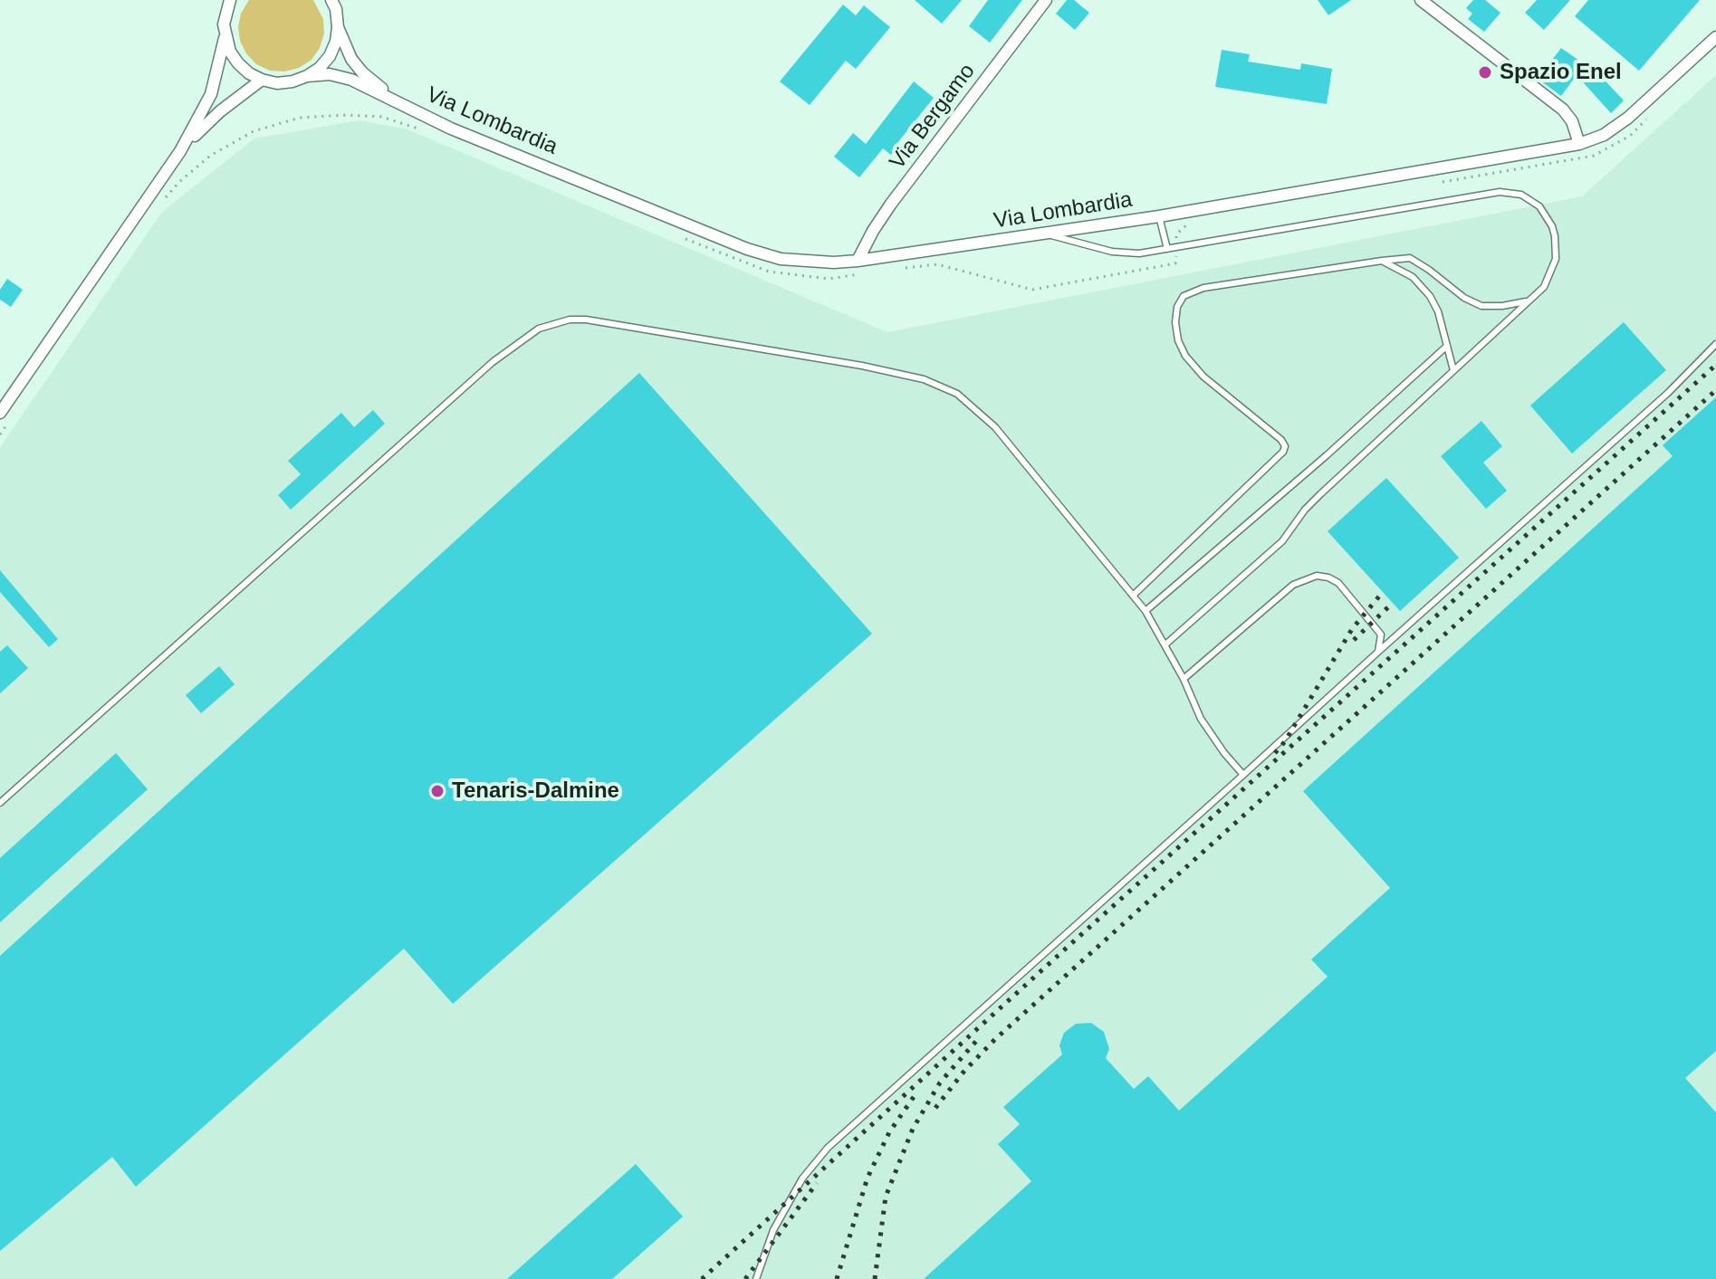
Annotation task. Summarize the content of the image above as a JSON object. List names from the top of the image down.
{
  "streets": {
    "street": ["Via Bergamo", "Via Lombardia"]
  },
  "crossings": [
    ["Via Bergamo", "Via Lombardia"]
  ],
  "places": ["Spazio Enel", "Tenaris-Dalmine"]
}
